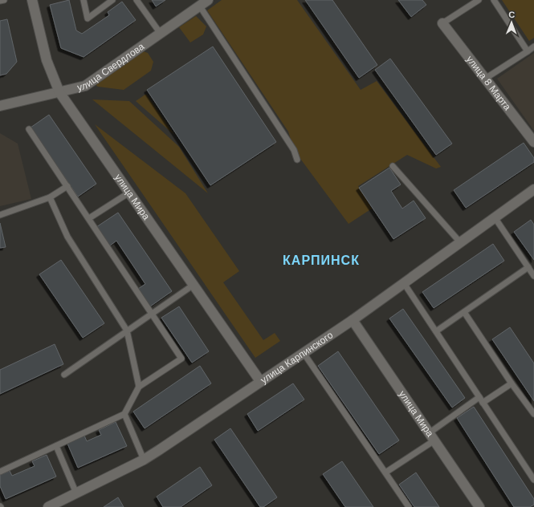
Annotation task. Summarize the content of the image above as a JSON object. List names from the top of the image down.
{
  "streets": {
    "street": [
      "улица Свердлова",
      "улица 8 Марта",
      "улица Мира",
      "улица Карпинского"
    ]
  },
  "crossings": [
    ["улица Свердлова", "улица Мира"],
    ["улица Мира", "улица Карпинского"]
  ],
  "districts": ["КАРПИНСК"],
  "north": "top"
}
